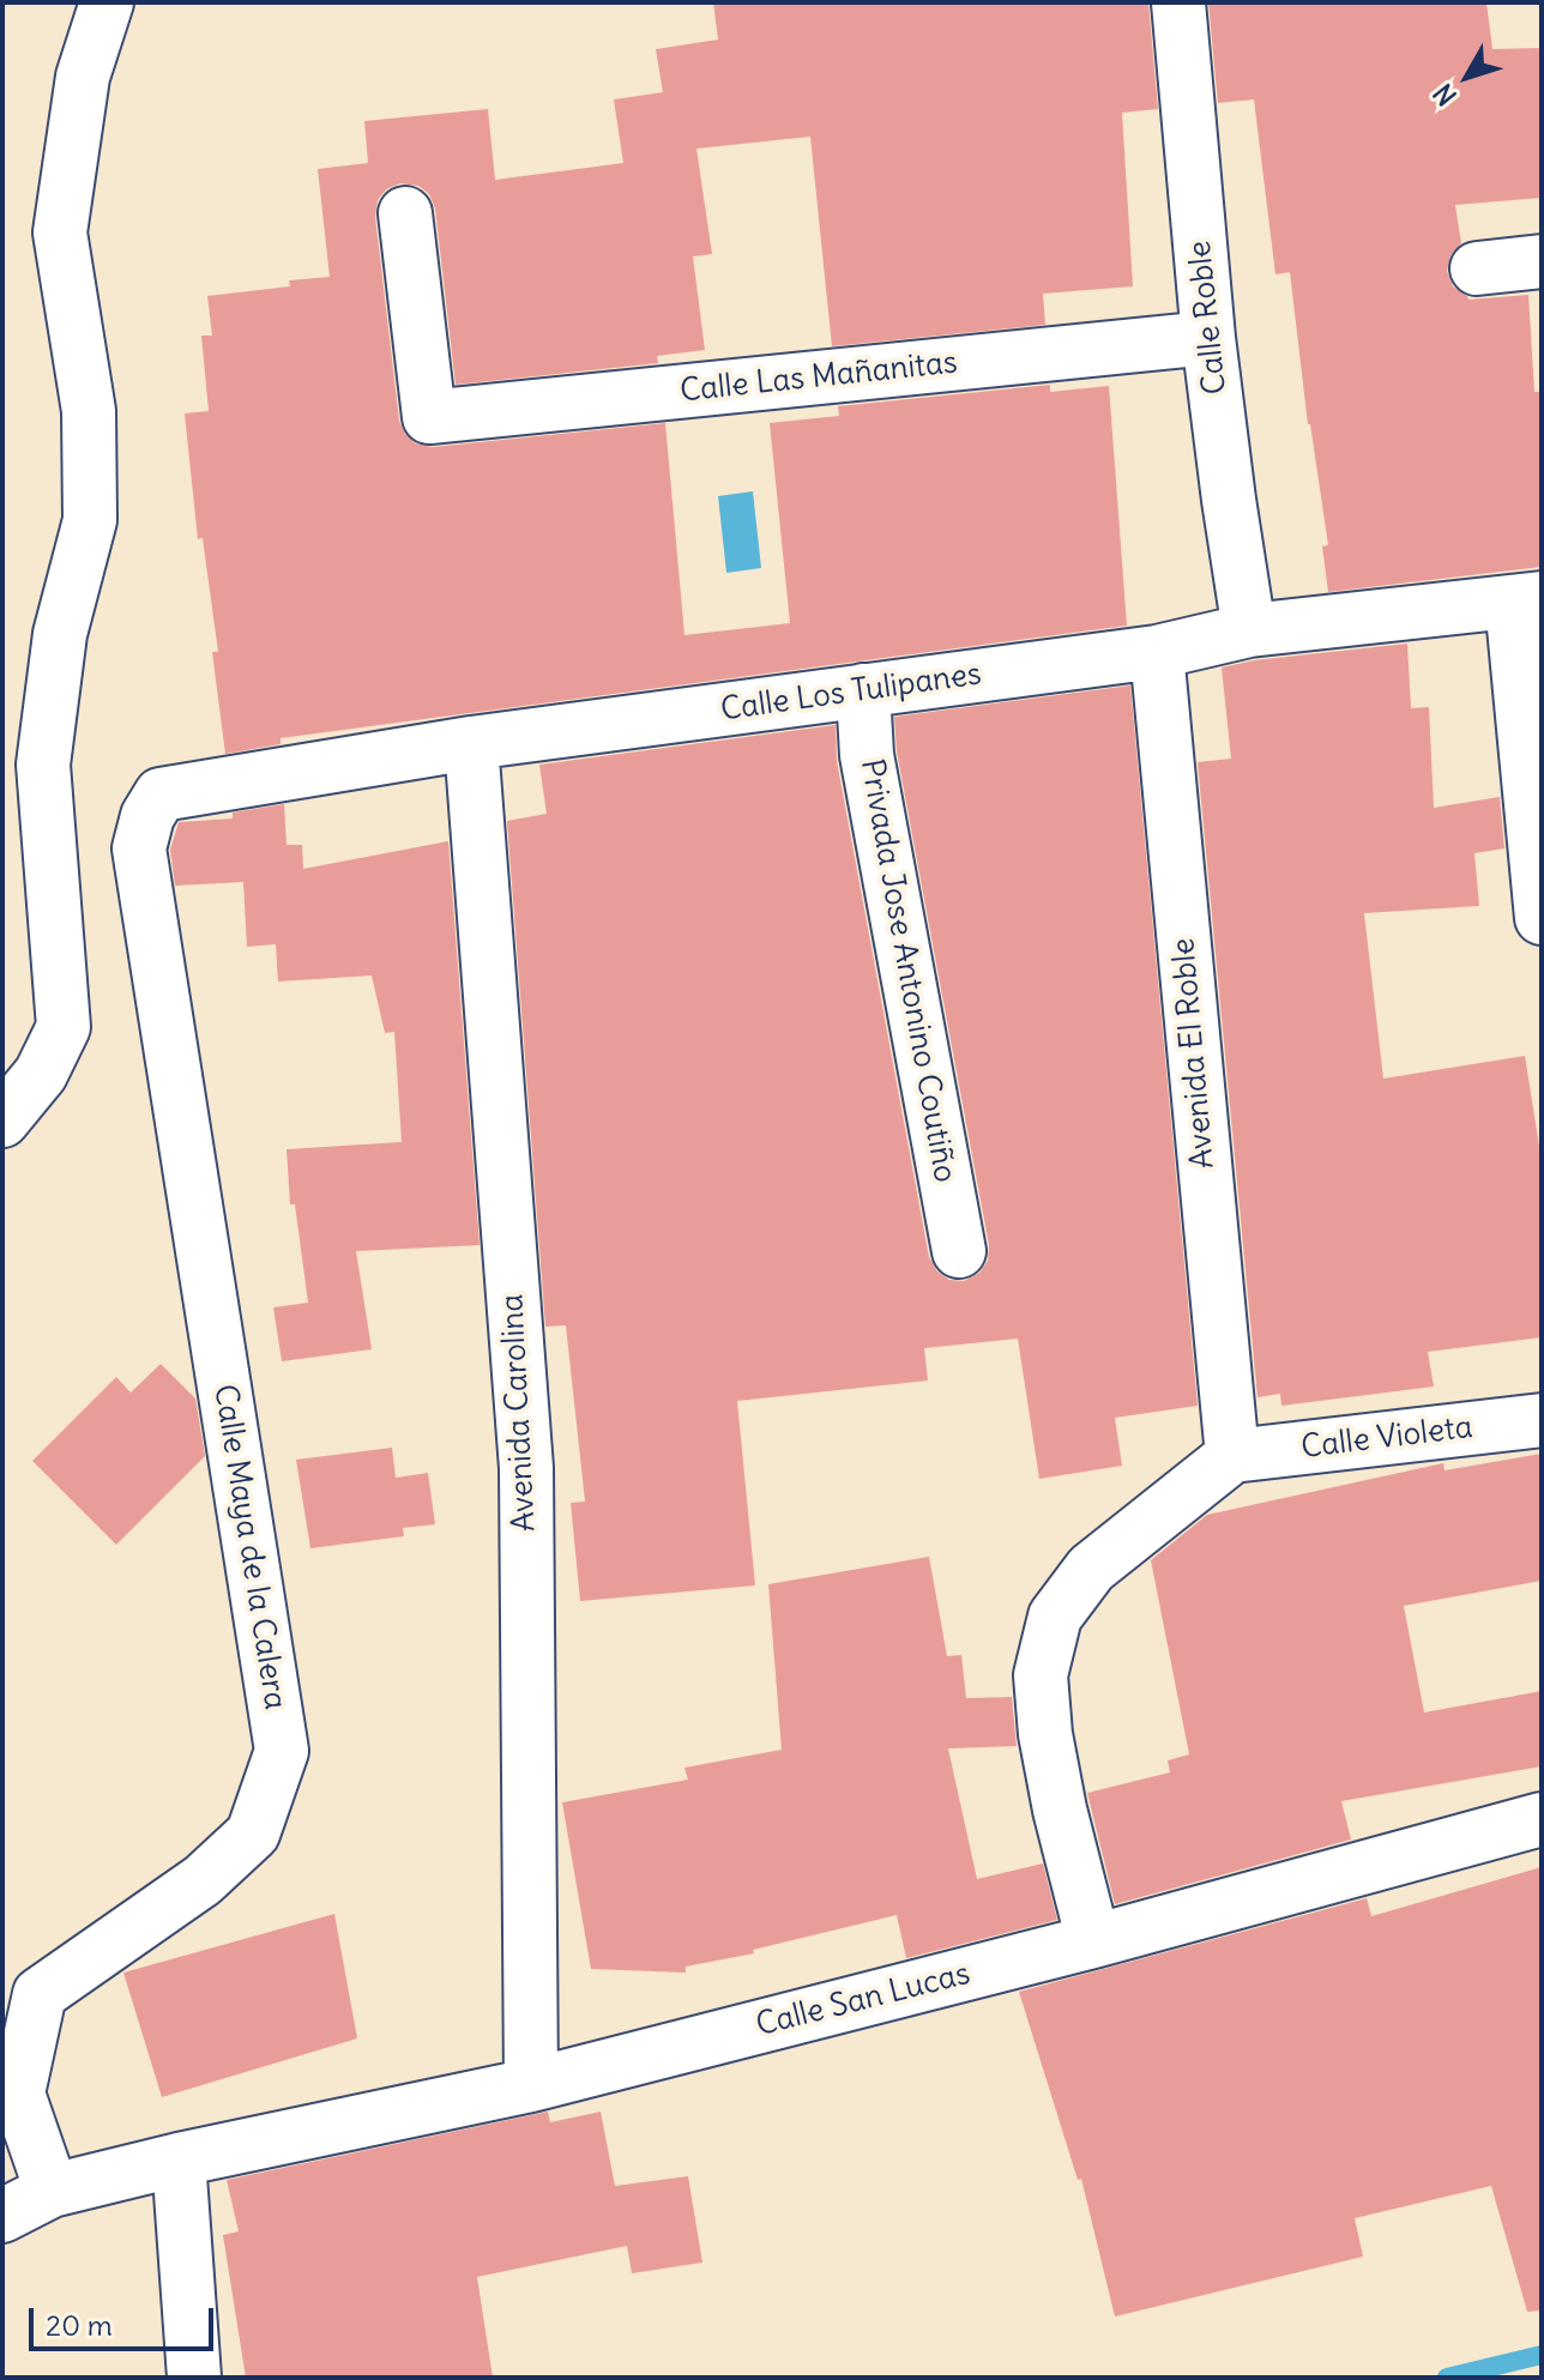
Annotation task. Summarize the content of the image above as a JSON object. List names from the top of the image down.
{
  "streets": {
    "street": [
      "Calle Roble",
      "Calle Las Mañanitas",
      "Calle Los Tulipanes",
      "Privada Jose Antonino Coutiño",
      "Avenida El Roble",
      "Avenida Carolina",
      "Calle Violeta",
      "Calle Maya de la Calera",
      "Calle San Lucas"
    ]
  },
  "crossings": [
    ["Calle Roble", "Calle Las Mañanitas"],
    ["Calle Roble", "Calle Los Tulipanes"],
    ["Calle Los Tulipanes", "Privada Jose Antonino Coutiño"],
    ["Calle Los Tulipanes", "Avenida El Roble"],
    ["Calle Los Tulipanes", "Avenida Carolina"],
    ["Calle Los Tulipanes", "Calle Maya de la Calera"],
    ["Avenida El Roble", "Calle Violeta"],
    ["Avenida Carolina", "Calle San Lucas"],
    ["Calle Maya de la Calera", "Calle San Lucas"]
  ],
  "scale_bar": "20 m",
  "north": "bottom left"
}
